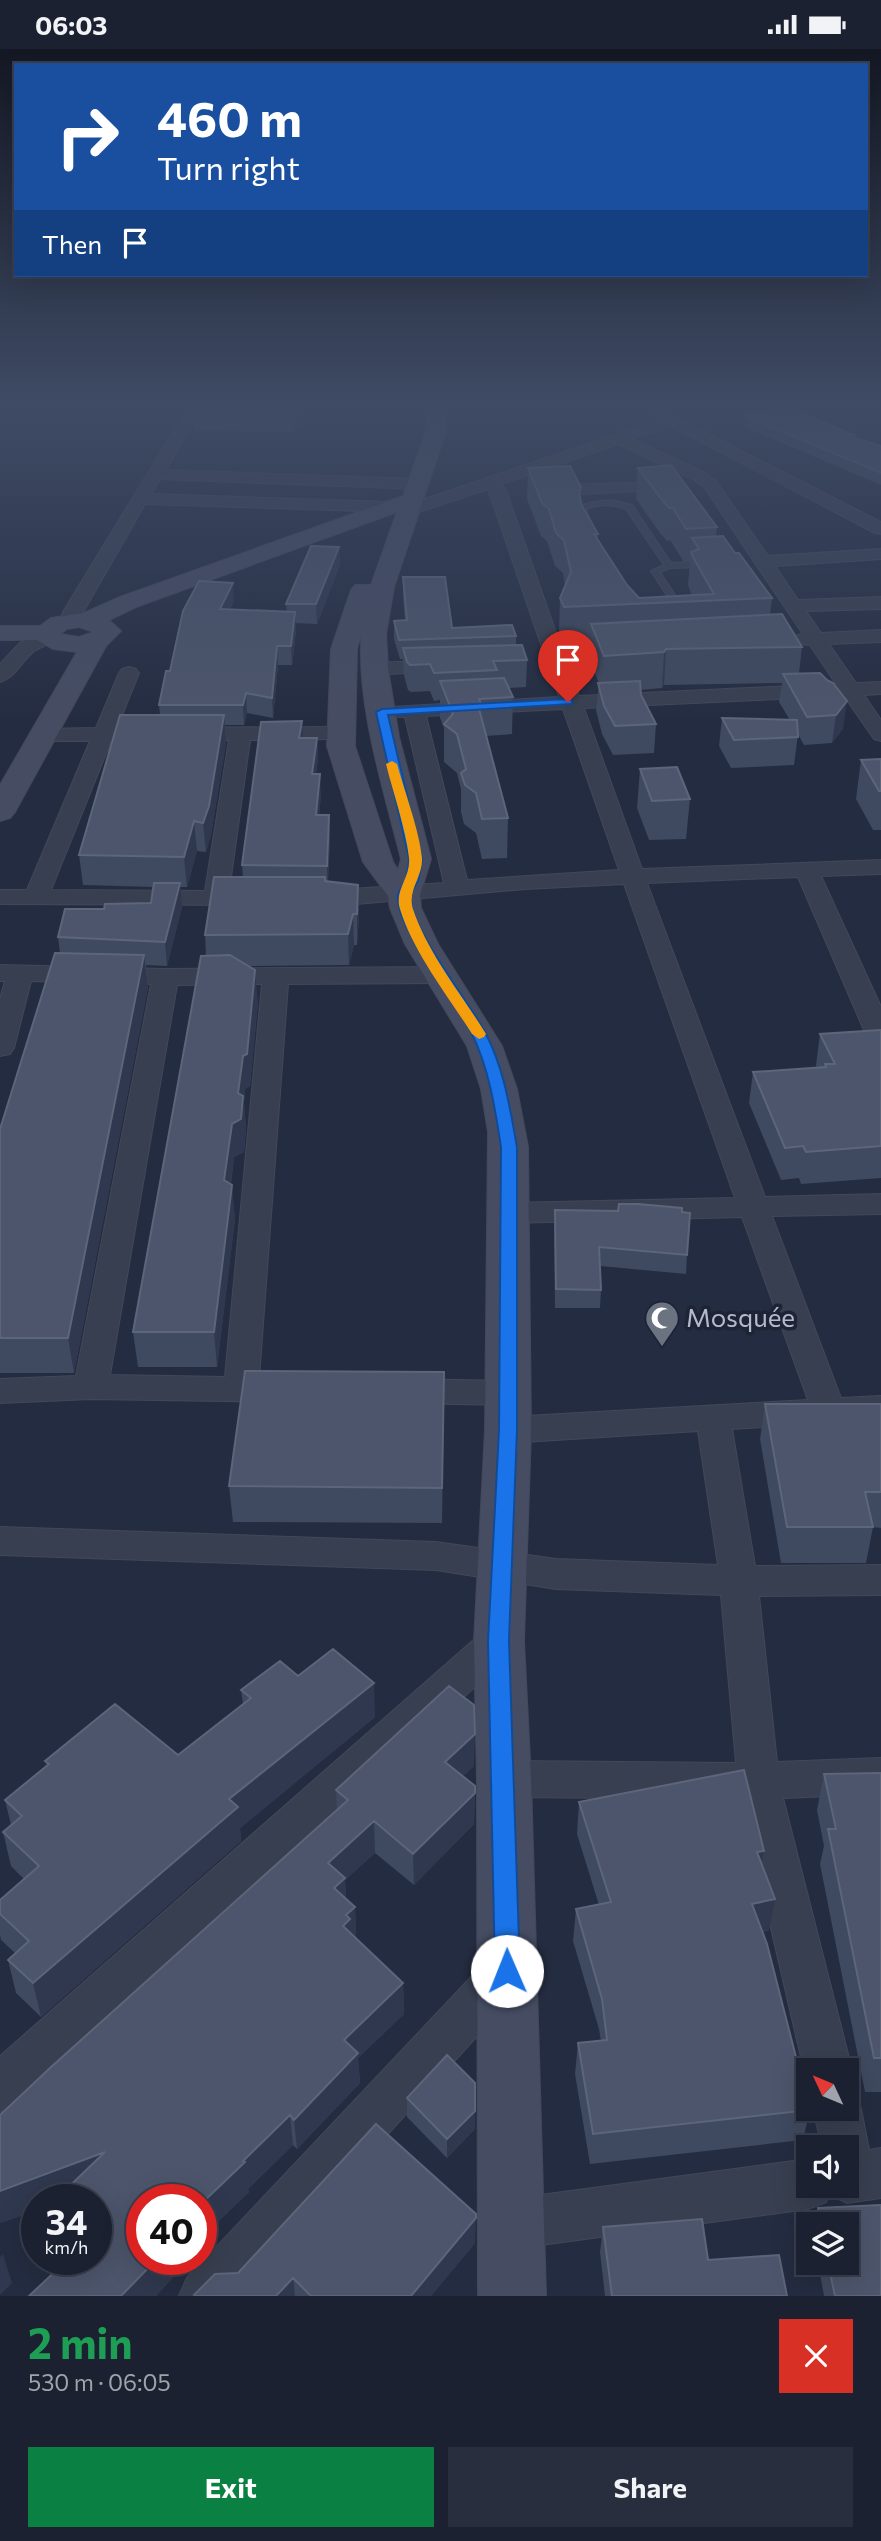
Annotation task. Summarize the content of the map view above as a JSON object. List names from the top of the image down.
{
  "places": {
    "mosque": ["Mosquée"]
  },
  "north": "top left",
  "page": {
    "status": "06:03",
    "turn": ["460 m", "Turn right"],
    "then": "Then",
    "speed": "34 km/h",
    "limit": "40",
    "heading": ["2 min", "530 m · 06:05"],
    "buttons": ["Exit", "Share"]
  }
}
